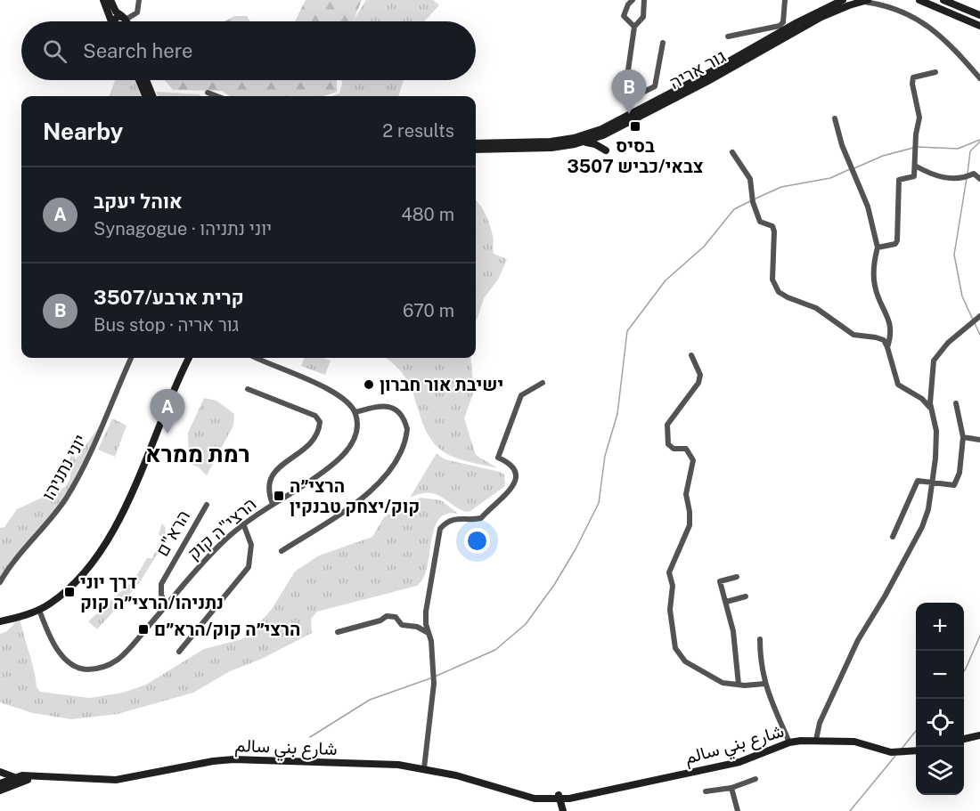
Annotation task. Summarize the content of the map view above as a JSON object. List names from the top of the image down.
{
  "streets": {
    "street": [
      "גור אריה",
      "יוני נתניהו",
      "הרצי\"ה קוק",
      "הרא\"ם",
      "شارع بني سالم"
    ]
  },
  "crossings": [
    ["הרצי\"ה קוק", "הרא\"ם"]
  ],
  "districts": ["רמת ממרא"],
  "places": {
    "transit": [
      "בסיס צבאי/כביש 3507",
      "הרצי״ה קוק/יצחק טבנקין",
      "דרך יוני נתניהו/הרצי״ה קוק",
      "הרצי״ה קוק/הרא״ם"
    ],
    "other": ["ישיבת אור חברון"]
  },
  "page": {
    "search": "Search here",
    "pins": ["B", "A"],
    "heading": ["Nearby", "2 results"],
    "list": [
      {
        "mark": "A",
        "name": "אוהל יעקב",
        "note": "Synagogue · יוני נתניהו",
        "value": "480 m"
      },
      {
        "mark": "B",
        "name": "קרית ארבע/3507",
        "note": "Bus stop · גור אריה",
        "value": "670 m"
      }
    ],
    "map_buttons": ["+", "−"]
  }
}
